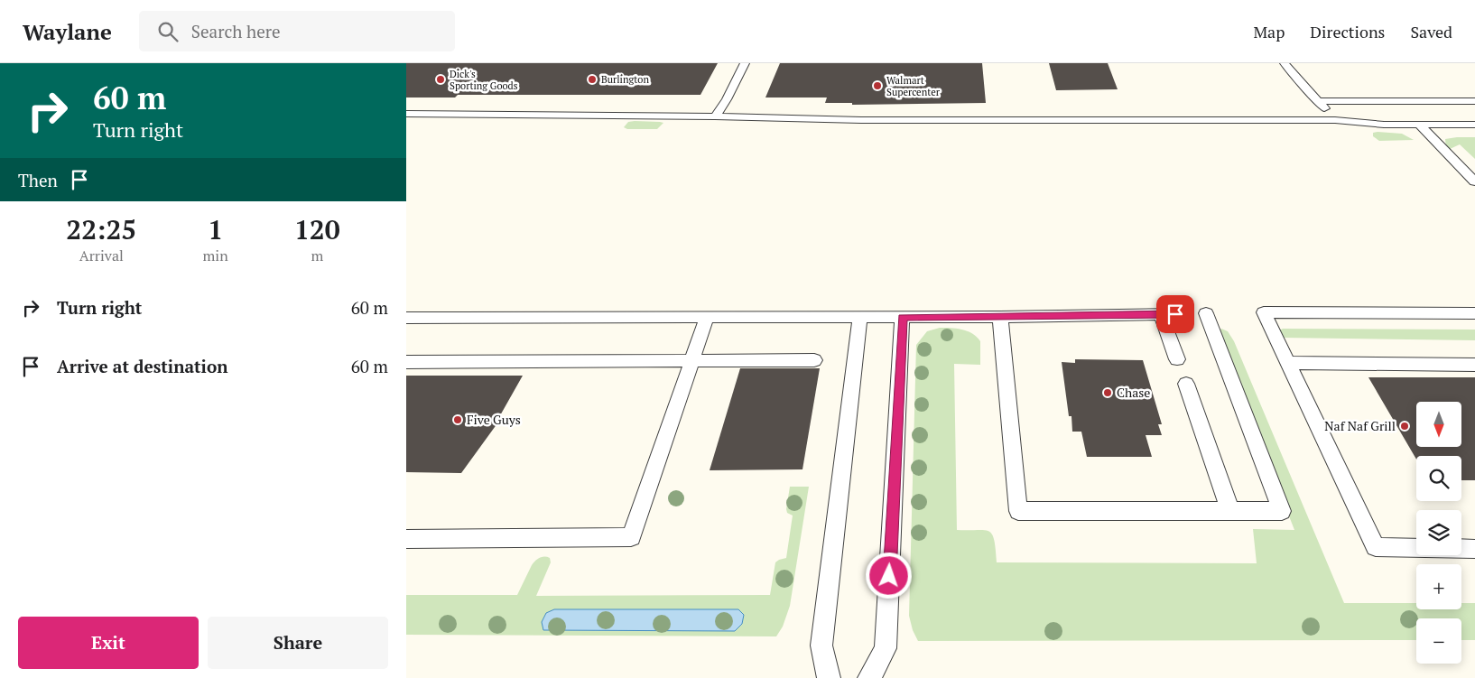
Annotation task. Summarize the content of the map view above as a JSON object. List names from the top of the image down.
{
  "places": [
    "Dick's Sporting Goods",
    "Burlington",
    "Walmart Supercenter",
    "Chase",
    "Five Guys",
    "Naf Naf Grill"
  ],
  "north": "bottom",
  "page": {
    "header": "Waylane",
    "search": "Search here",
    "nav": ["Map", "Directions", "Saved"],
    "turn": ["60 m", "Turn right"],
    "then": "Then",
    "eta": [
      "22:25",
      "Arrival",
      "1",
      "min",
      "120",
      "m"
    ],
    "list": [
      {
        "name": "Turn right",
        "value": "60 m"
      },
      {
        "name": "Arrive at destination",
        "value": "60 m"
      }
    ],
    "map_buttons": ["+", "−"],
    "buttons": ["Exit", "Share"]
  }
}
